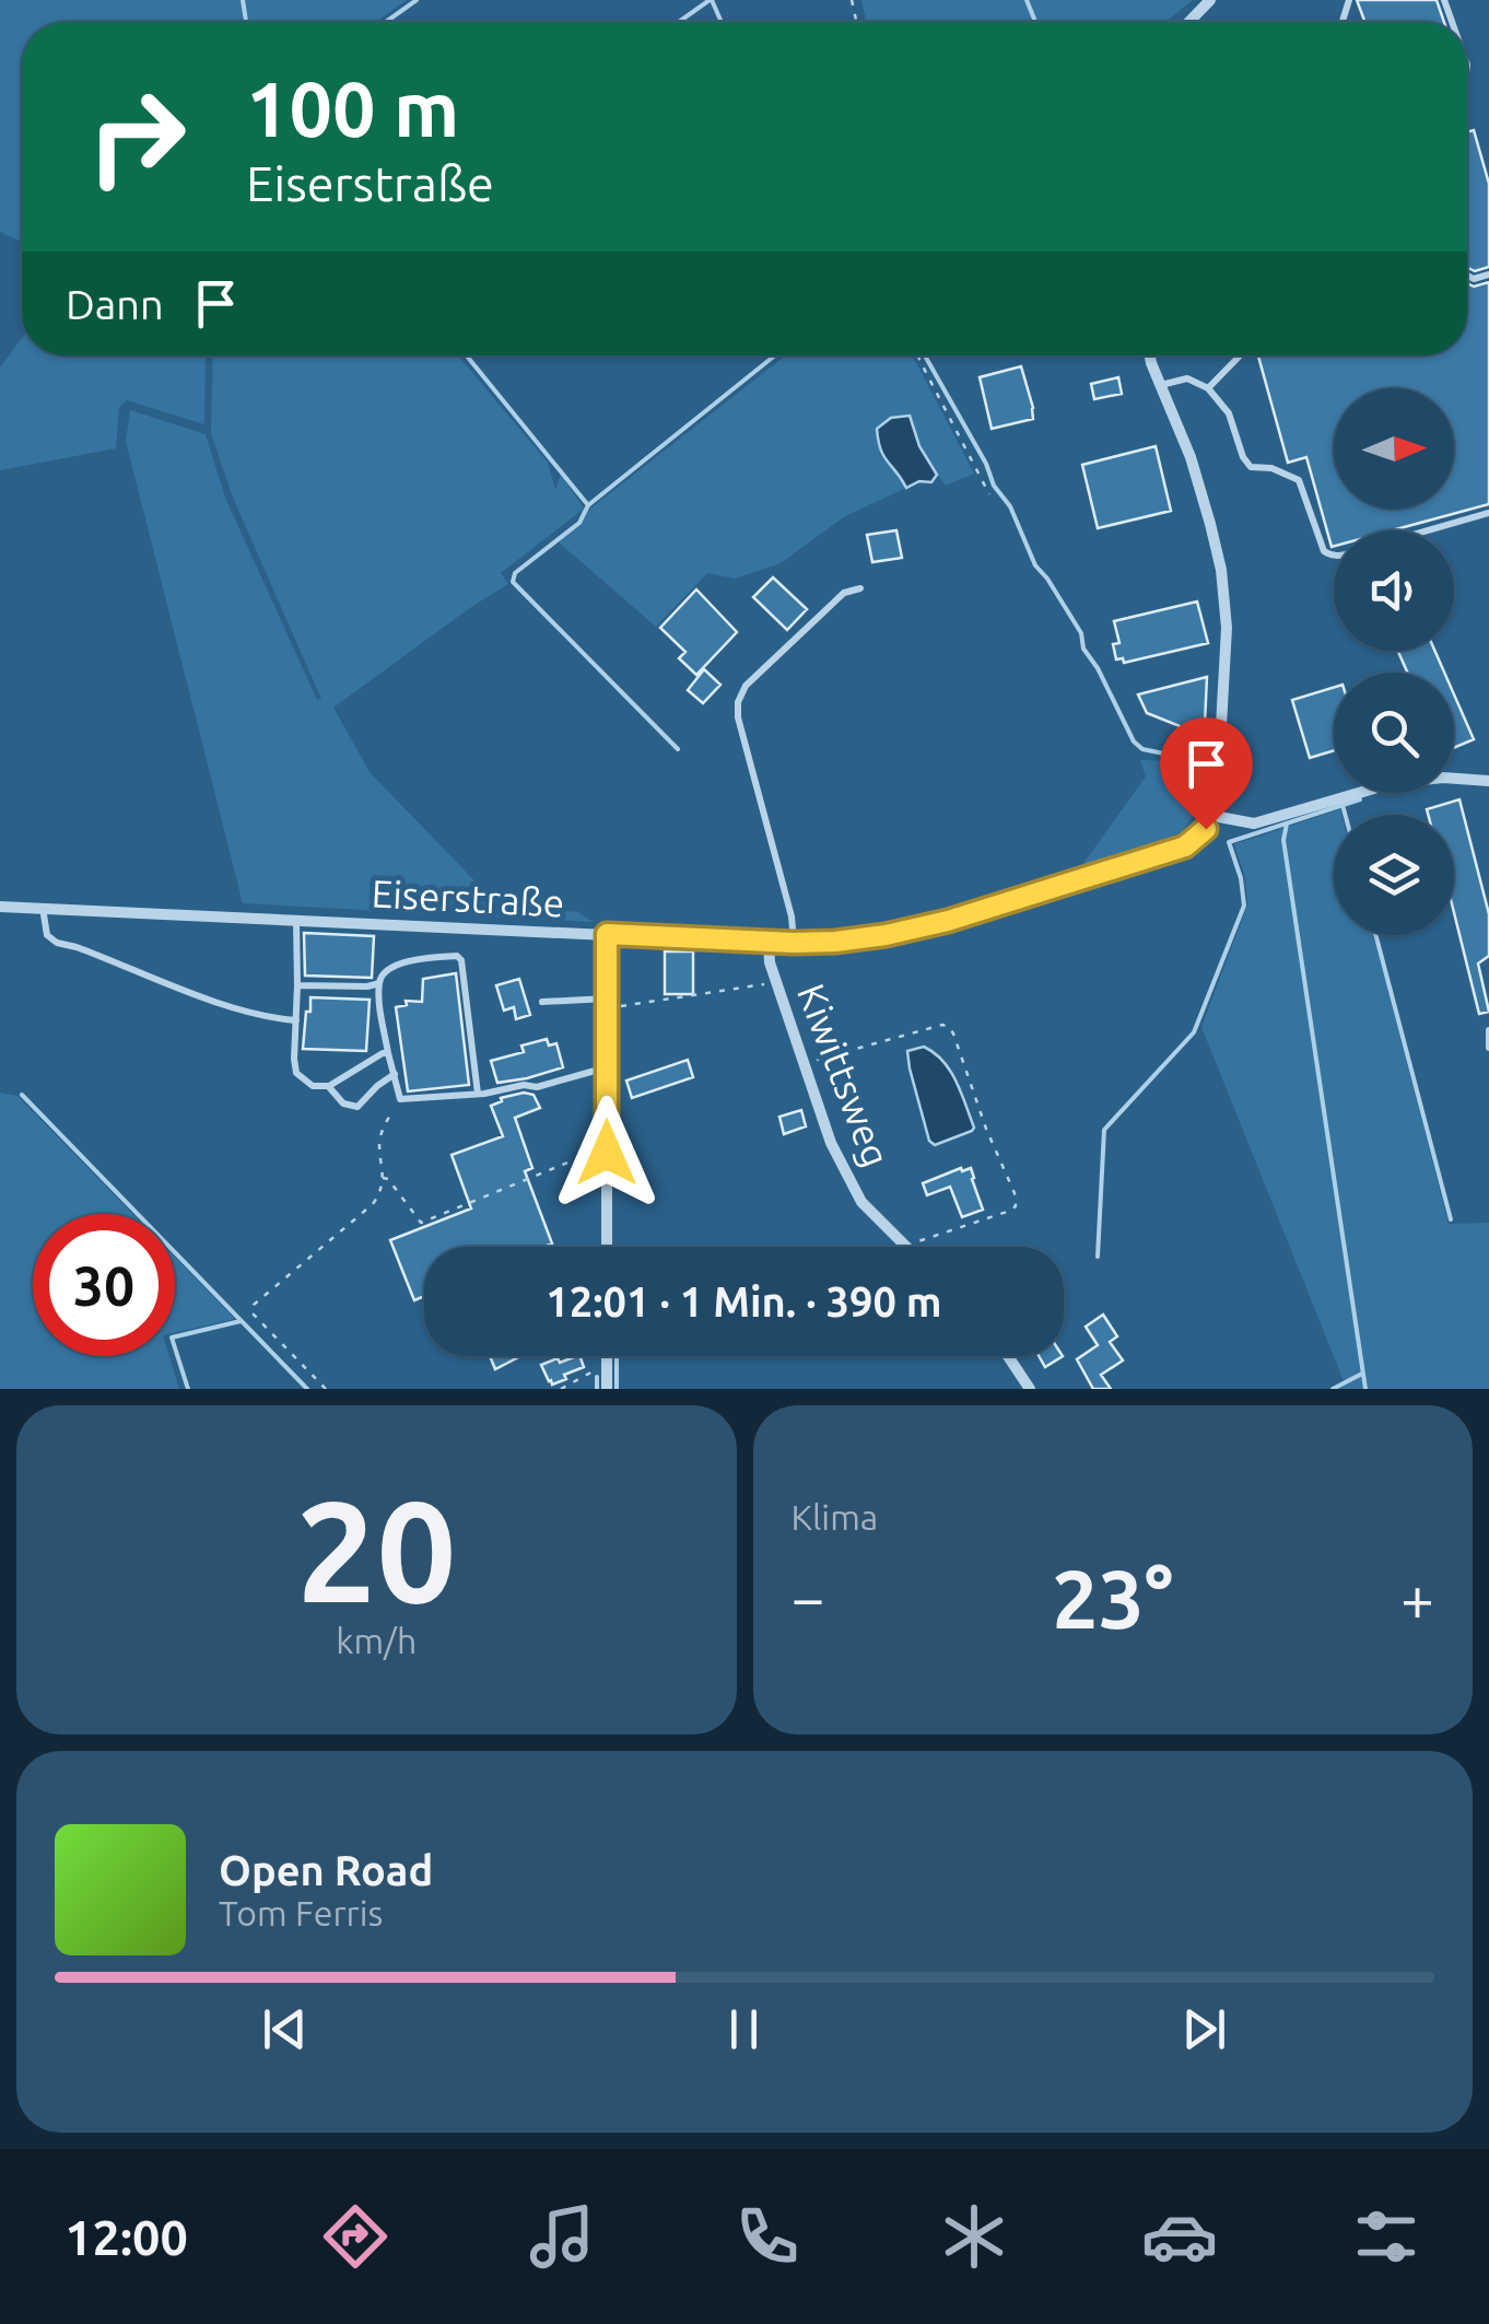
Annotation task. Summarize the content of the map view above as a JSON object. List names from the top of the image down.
{
  "streets": {
    "street": ["Eiserstraße", "Kiwittsweg"]
  },
  "crossings": [
    ["Eiserstraße", "Kiwittsweg"]
  ],
  "north": "right",
  "page": {
    "turn": ["100 m", "Eiserstraße"],
    "then": "Dann",
    "limit": "30",
    "trip": "12:01 · 1 Min. · 390 m",
    "tile": [
      ["20", "km/h"],
      "Klima"
    ],
    "heat": ["−", "23°", "+"],
    "song": ["Open Road", "Tom Ferris"],
    "tabs": "12:00"
  }
}
